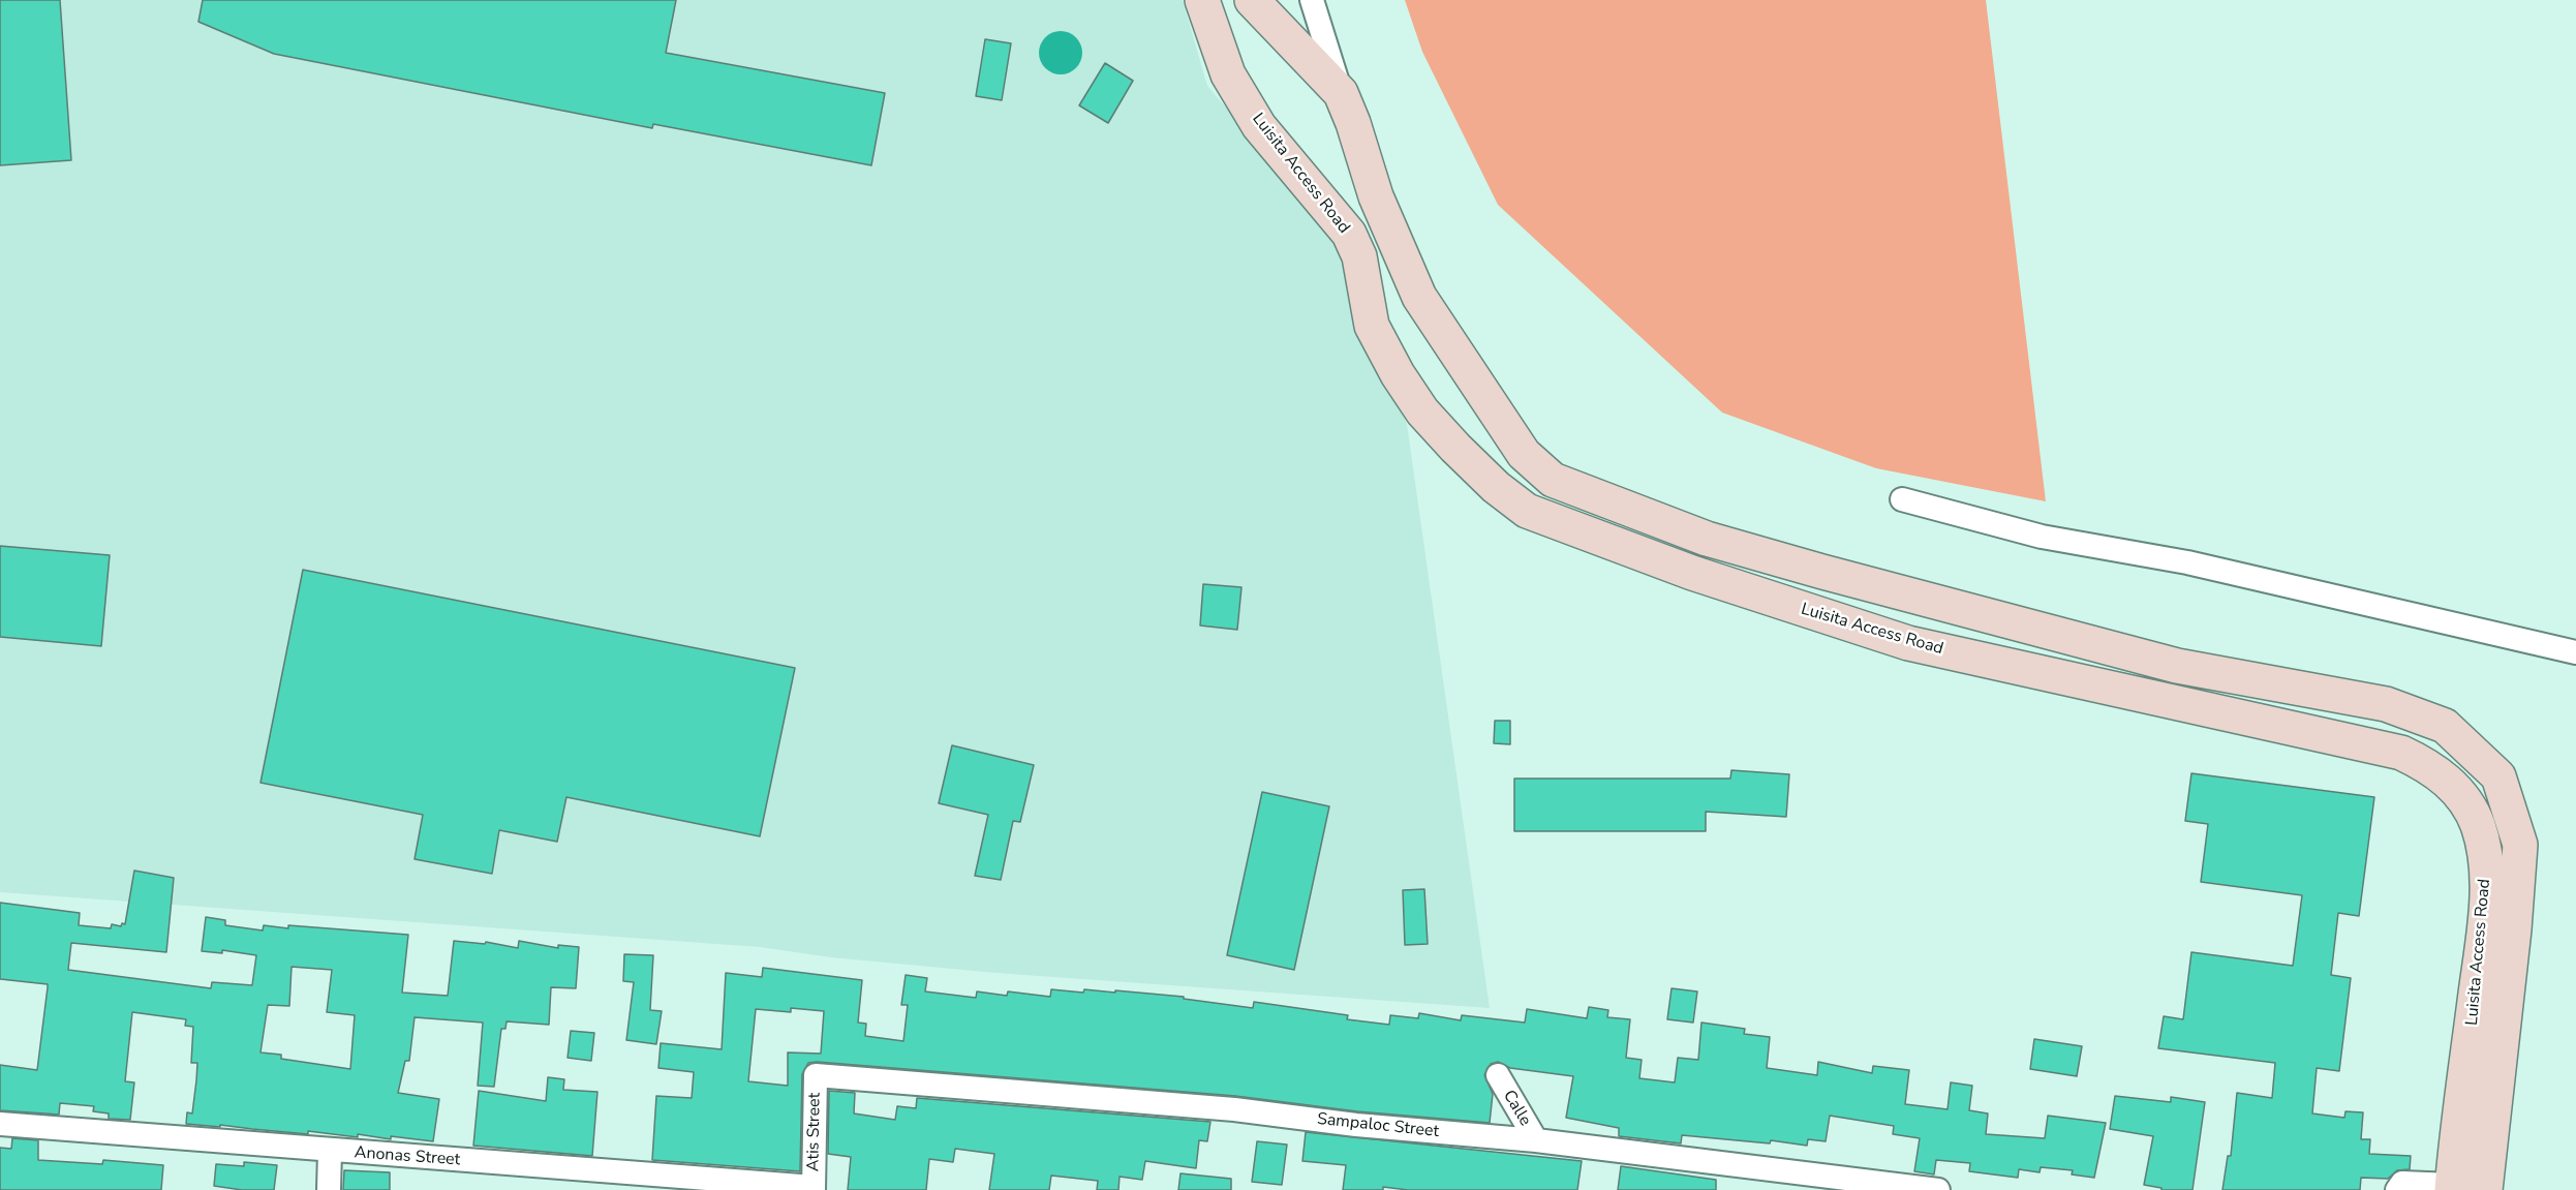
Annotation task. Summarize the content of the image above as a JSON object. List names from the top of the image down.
{
  "streets": {
    "main road": ["Luisita Access Road"],
    "street": [
      "Calle",
      "Sampaloc Street",
      "Atis Street",
      "Anonas Street"
    ]
  },
  "crossings": [
    ["Calle", "Sampaloc Street"],
    ["Sampaloc Street", "Atis Street"],
    ["Atis Street", "Anonas Street"]
  ]
}
